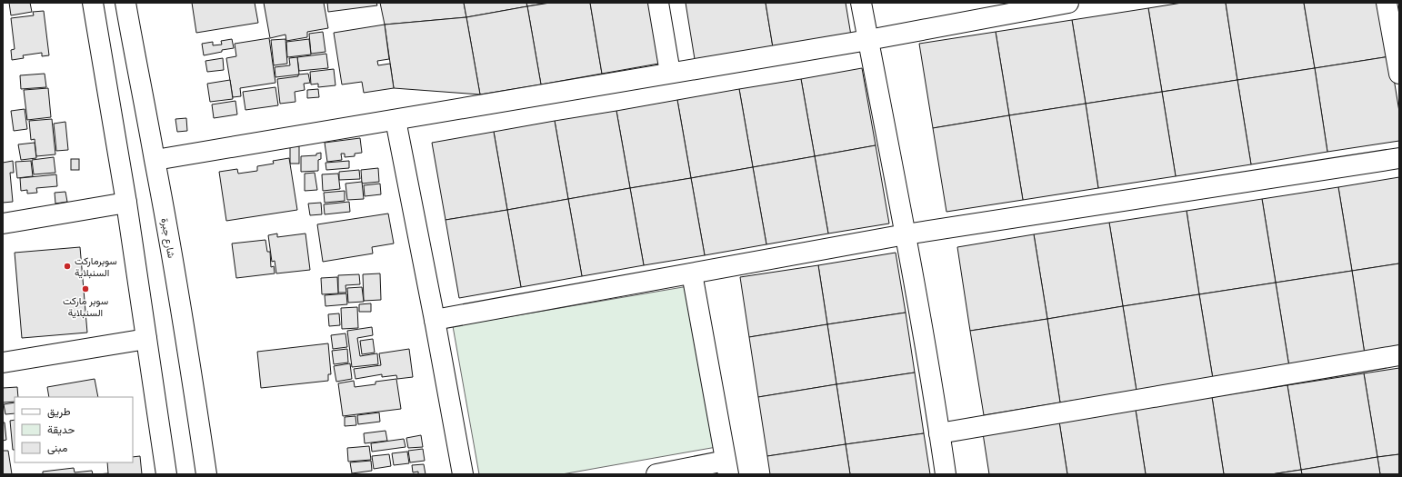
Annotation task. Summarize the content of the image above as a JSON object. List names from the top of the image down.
{
  "streets": {
    "street": ["شارع جبرة"]
  },
  "places": ["سوبرماركت السنبلاية", "سوبر ماركت السنبلاية"],
  "legend": ["طريق", "حديقة", "مبنى"]
}
